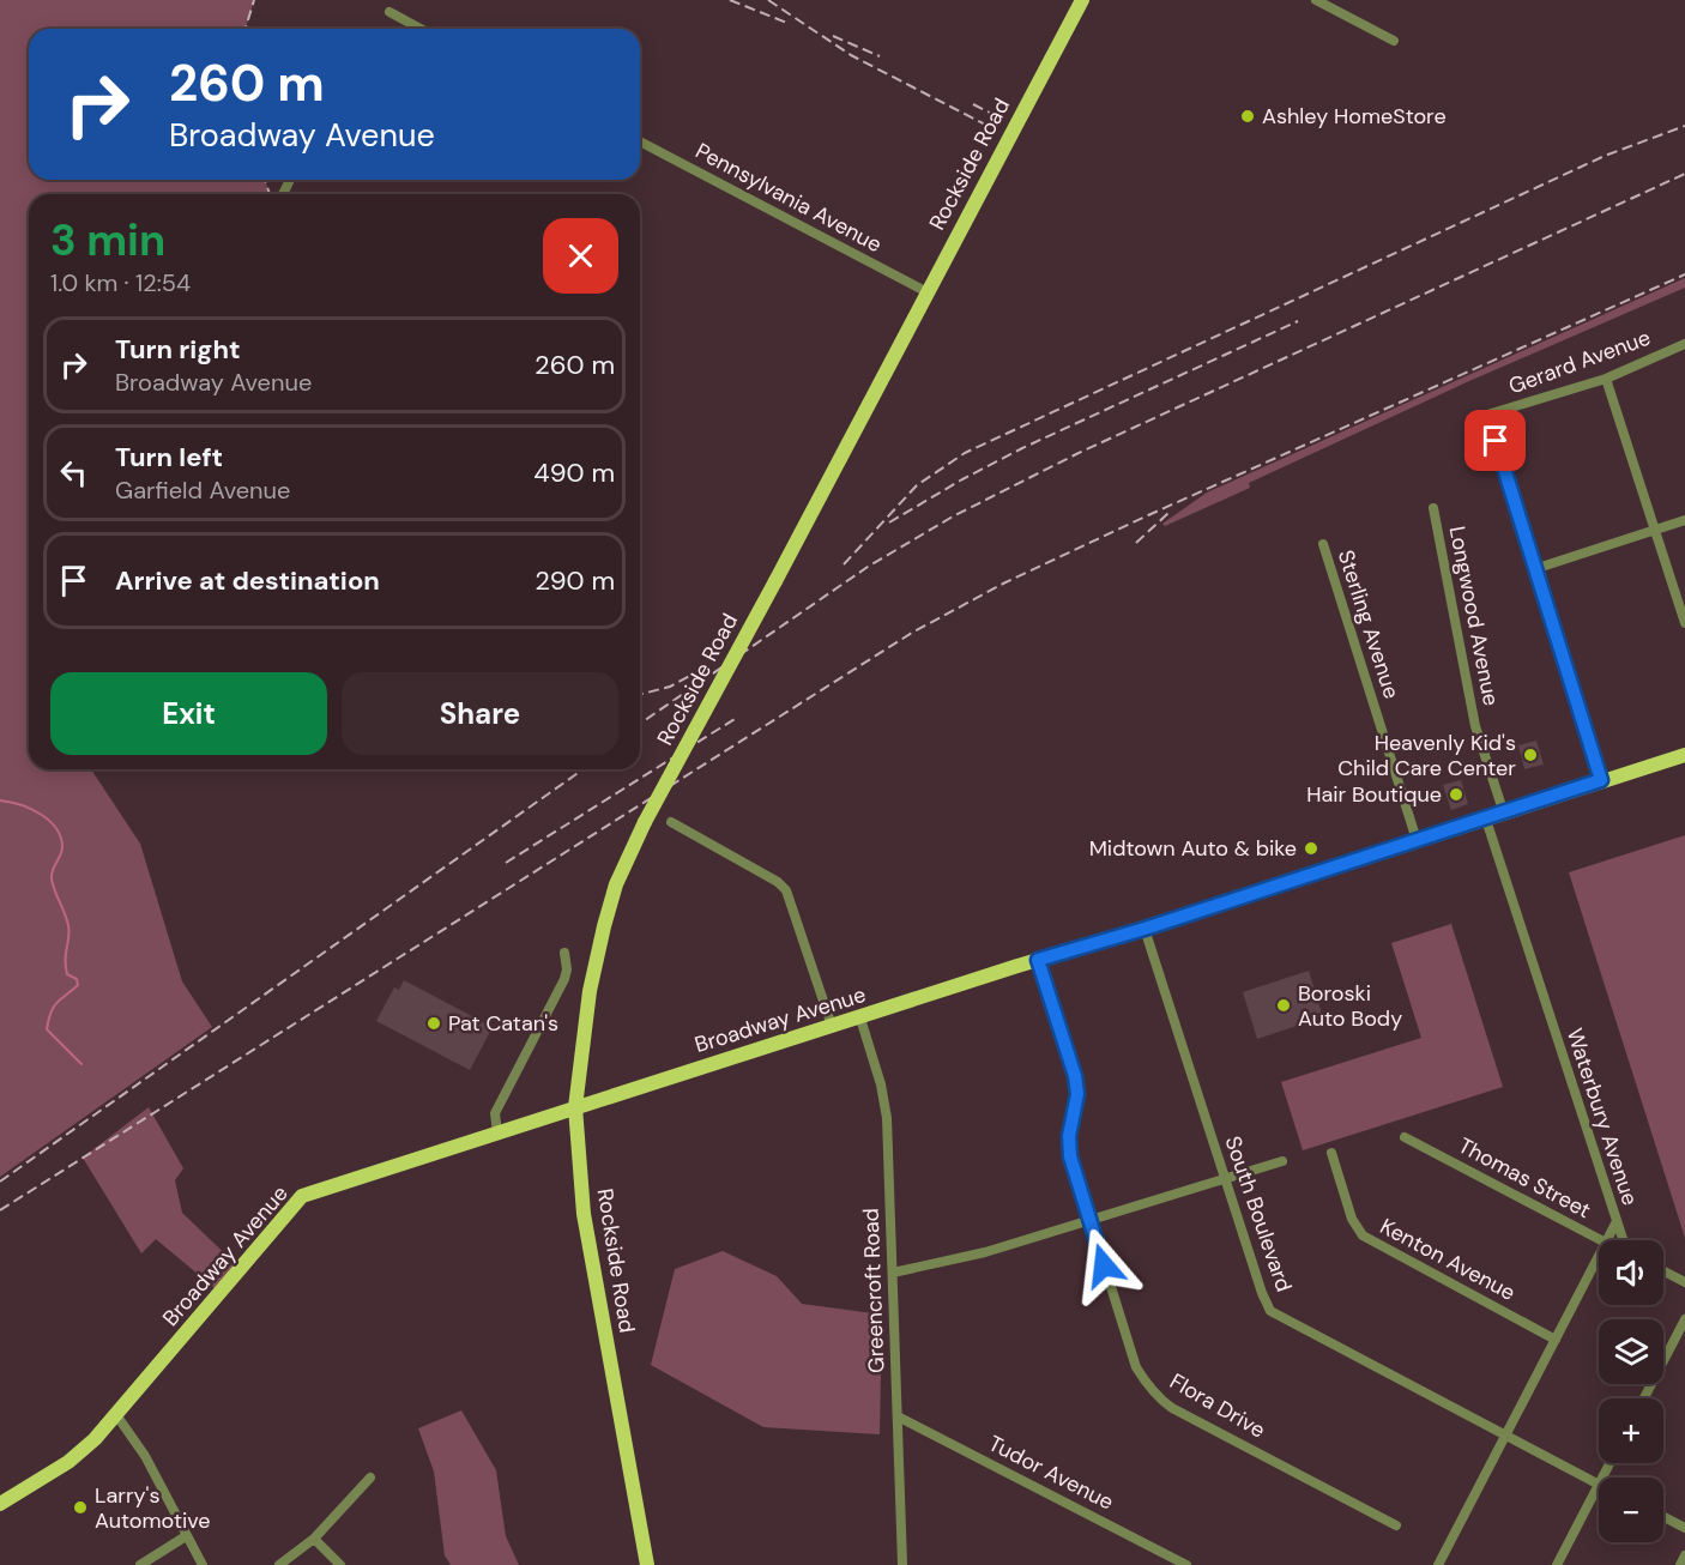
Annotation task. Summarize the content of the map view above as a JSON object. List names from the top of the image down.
{
  "streets": {
    "main road": ["Rockside Road", "Broadway Avenue"],
    "street": [
      "Pennsylvania Avenue",
      "Gerard Avenue",
      "Longwood Avenue",
      "Sterling Avenue",
      "Waterbury Avenue",
      "Thomas Street",
      "South Boulevard",
      "Kenton Avenue",
      "Greencroft Road",
      "Flora Drive",
      "Tudor Avenue"
    ]
  },
  "crossings": [
    ["Rockside Road", "Pennsylvania Avenue"],
    ["Rockside Road", "Broadway Avenue"],
    ["Longwood Avenue", "Broadway Avenue"],
    ["Sterling Avenue", "Broadway Avenue"],
    ["Broadway Avenue", "Waterbury Avenue"],
    ["Broadway Avenue", "South Boulevard"],
    ["Broadway Avenue", "Greencroft Road"],
    ["Broadway Avenue", "Flora Drive"],
    ["Waterbury Avenue", "Thomas Street"],
    ["Waterbury Avenue", "South Boulevard"],
    ["Waterbury Avenue", "Kenton Avenue"],
    ["Greencroft Road", "Tudor Avenue"]
  ],
  "places": [
    "Ashley HomeStore",
    "Heavenly Kid's Child Care Center",
    "Hair Boutique",
    "Midtown Auto & bike",
    "Boroski Auto Body",
    "Pat Catan's",
    "Larry's Automotive"
  ],
  "page": {
    "turn": ["260 m", "Broadway Avenue"],
    "heading": ["3 min", "1.0 km · 12:54"],
    "list": [
      {
        "name": "Turn right",
        "note": "Broadway Avenue",
        "value": "260 m"
      },
      {
        "name": "Turn left",
        "note": "Garfield Avenue",
        "value": "490 m"
      },
      {
        "name": "Arrive at destination",
        "value": "290 m"
      }
    ],
    "buttons": ["Exit", "Share"],
    "map_buttons": ["+", "−"]
  }
}
